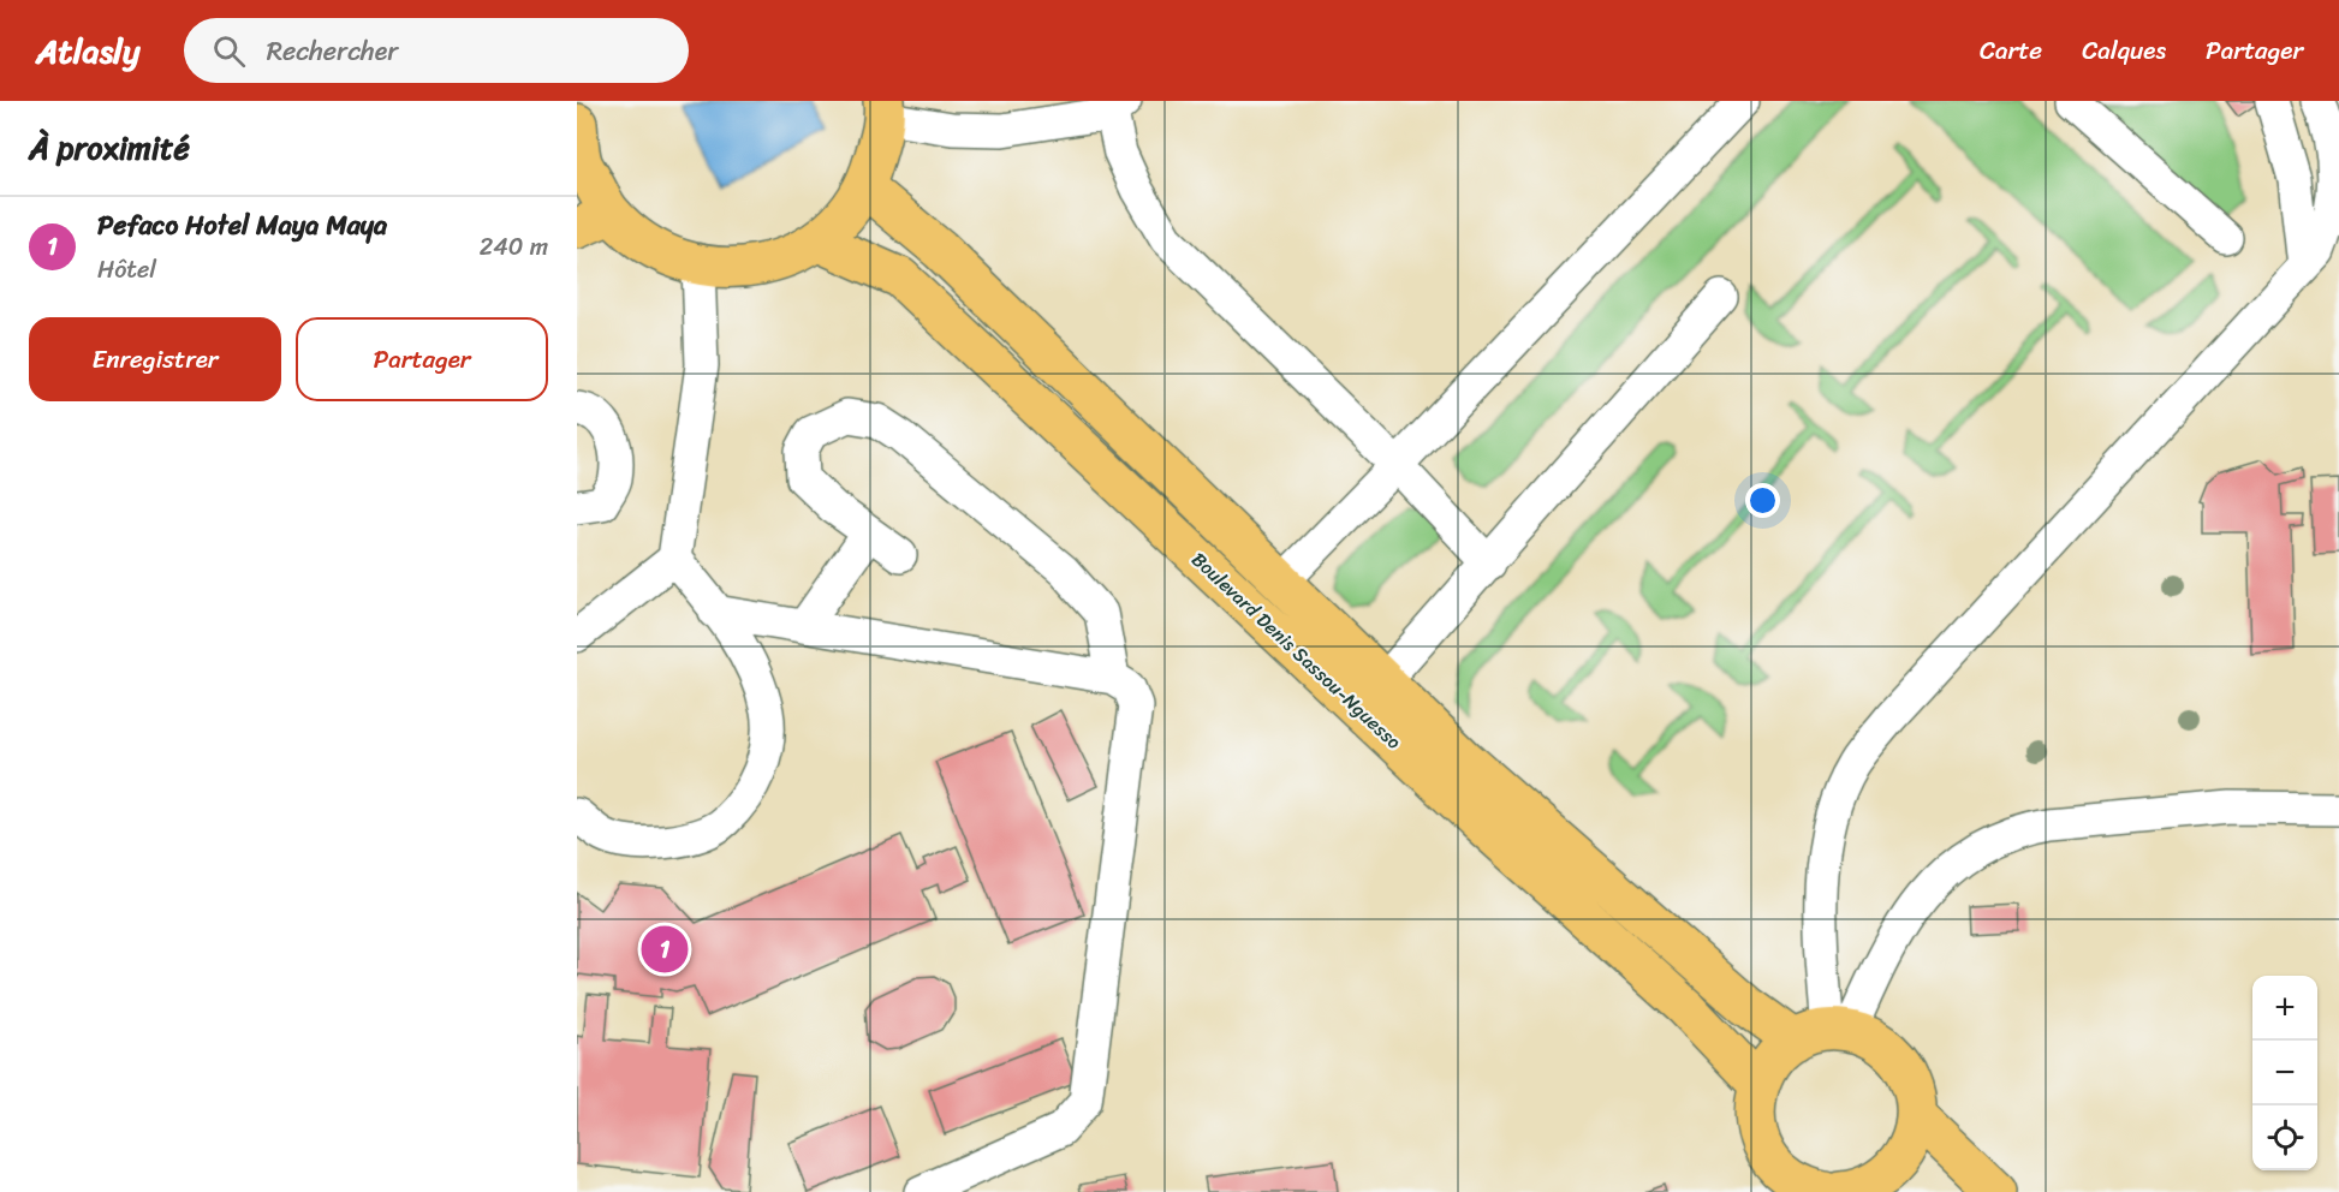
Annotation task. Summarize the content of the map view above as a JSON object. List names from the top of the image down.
{
  "streets": {
    "main road": ["Boulevard Denis Sassou-Nguesso"]
  },
  "page": {
    "header": "Atlasly",
    "search": "Rechercher",
    "nav": ["Carte", "Calques", "Partager"],
    "heading": "À proximité",
    "list": [
      {
        "mark": "1",
        "name": "Pefaco Hotel Maya Maya",
        "note": "Hôtel",
        "value": "240 m"
      }
    ],
    "buttons": ["Enregistrer", "Partager"],
    "pins": "1",
    "map_buttons": ["+", "−"]
  }
}
